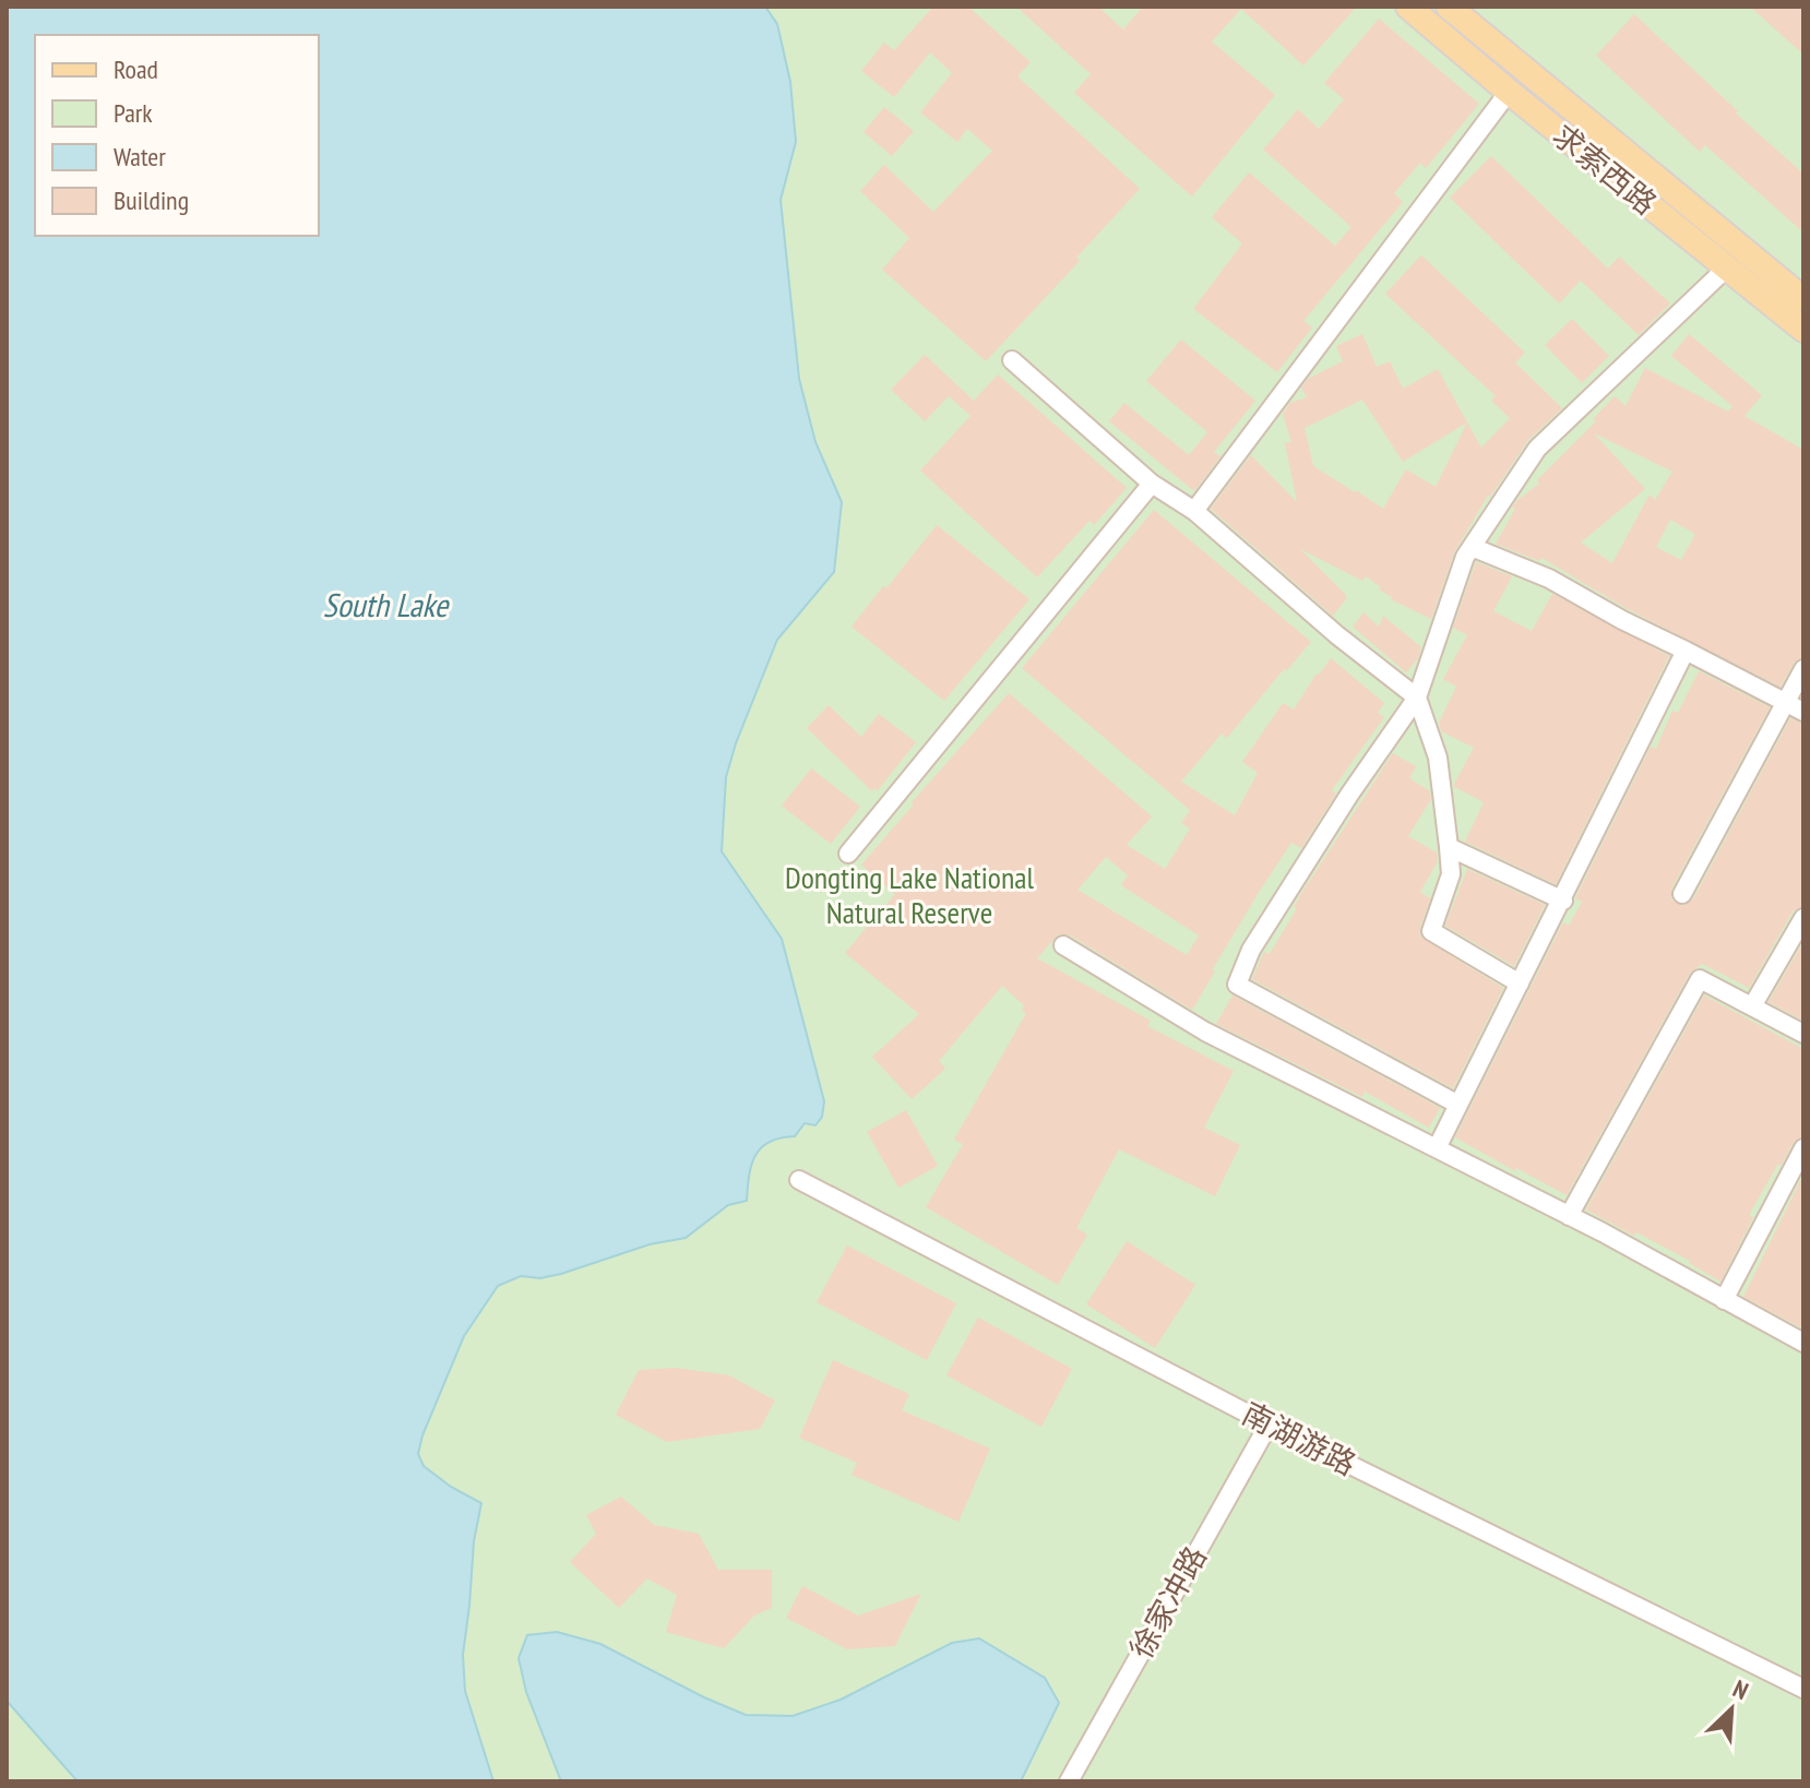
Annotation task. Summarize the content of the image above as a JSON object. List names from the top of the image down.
{
  "streets": {
    "main road": ["求索西路"],
    "street": ["南湖游路", "徐家冲路"]
  },
  "crossings": [
    ["南湖游路", "徐家冲路"]
  ],
  "water": ["South Lake"],
  "parks": ["Dongting Lake National Natural Reserve"],
  "legend": [
    "Road",
    "Park",
    "Water",
    "Building"
  ],
  "north": "top right"
}
